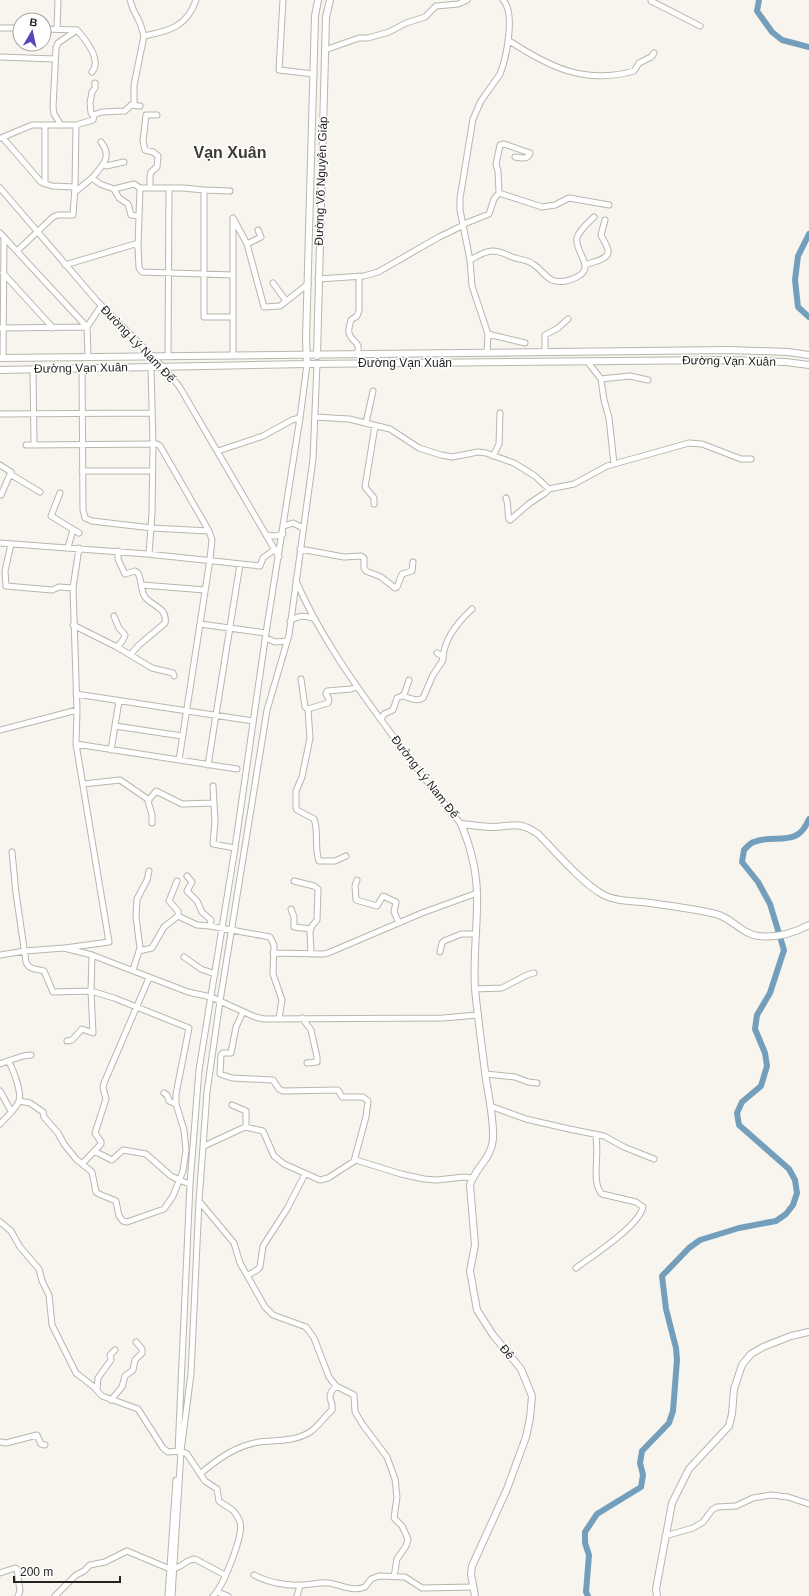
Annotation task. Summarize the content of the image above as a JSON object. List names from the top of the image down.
{
  "streets": {
    "main road": [
      "Đường Võ Nguyên Giáp",
      "Đường Lý Nam Đế",
      "Đường Vạn Xuân",
      "Đê"
    ]
  },
  "crossings": [
    ["Đường Võ Nguyên Giáp", "Đường Vạn Xuân"],
    ["Đường Lý Nam Đế", "Đường Vạn Xuân"]
  ],
  "districts": ["Vạn Xuân"],
  "scale_bar": "200 m",
  "north": "top"
}
